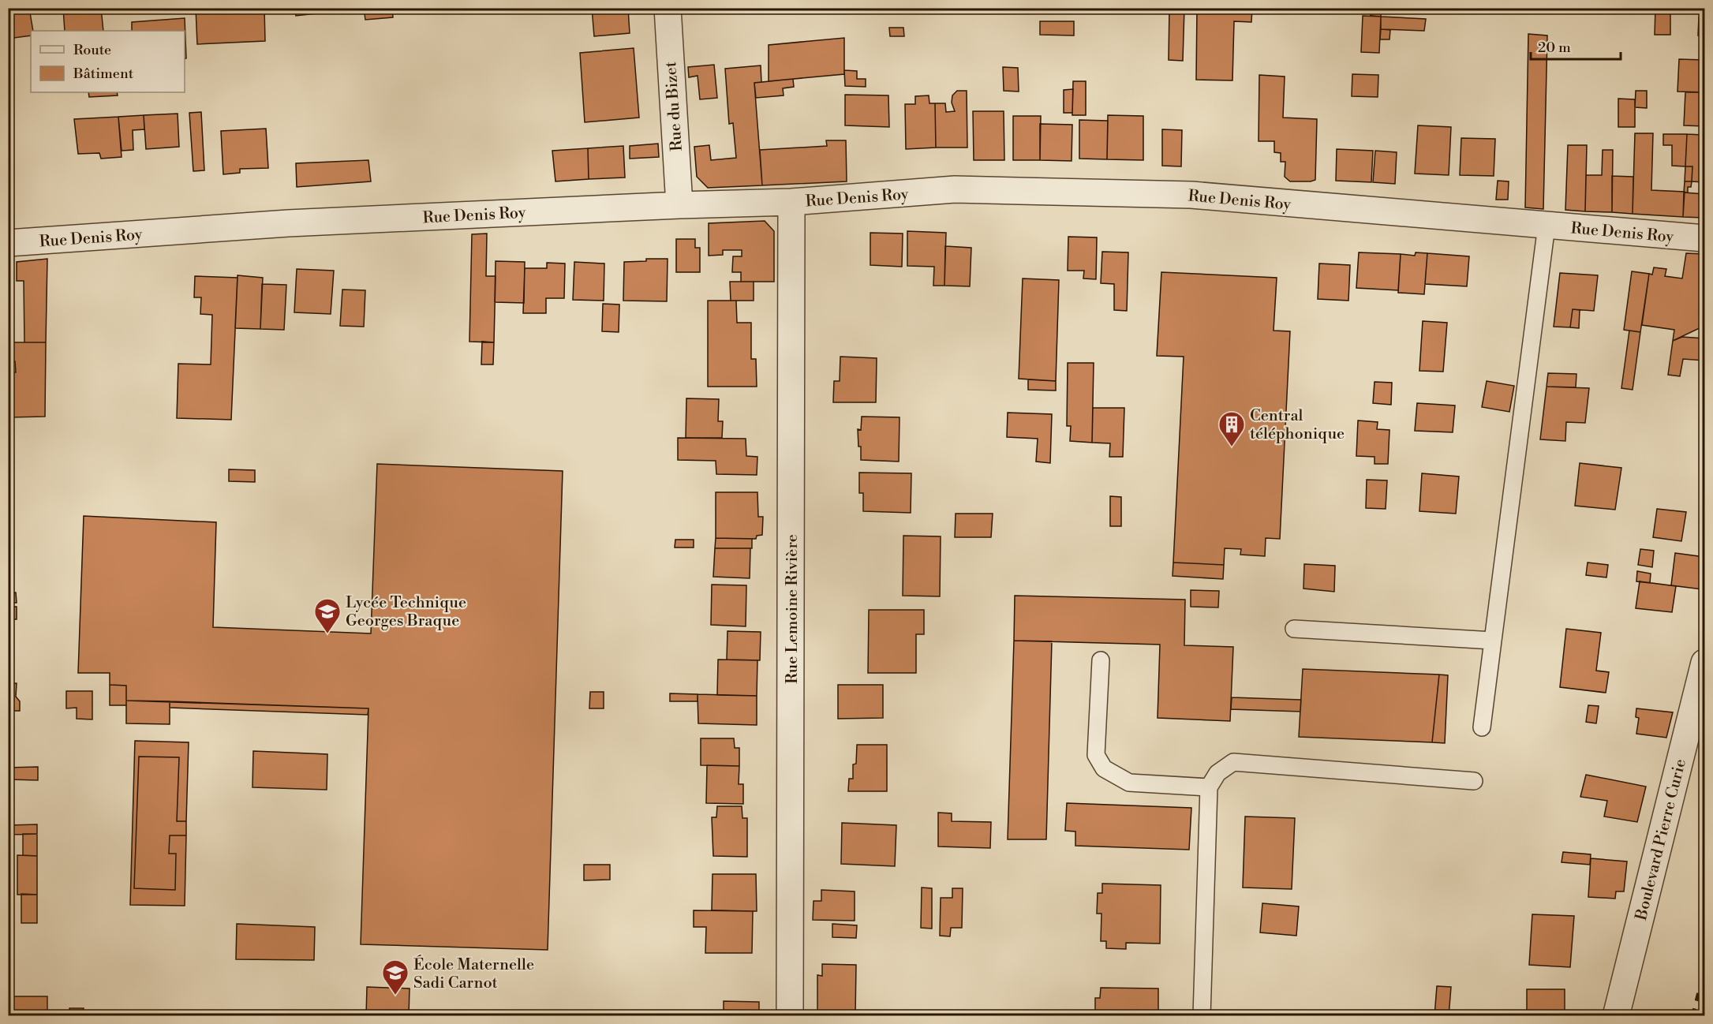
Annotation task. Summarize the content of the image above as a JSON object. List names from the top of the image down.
{
  "streets": {
    "street": [
      "Rue du Bizet",
      "Rue Denis Roy",
      "Rue Lemoine Rivière",
      "Boulevard Pierre Curie"
    ]
  },
  "crossings": [
    ["Rue du Bizet", "Rue Denis Roy"],
    ["Rue Denis Roy", "Rue Lemoine Rivière"]
  ],
  "places": {
    "building": ["Central téléphonique"],
    "school or university": ["Lycée Technique Georges Braque", "École Maternelle Sadi Carnot"]
  },
  "legend": ["Route", "Bâtiment"],
  "scale_bar": "20 m"
}
